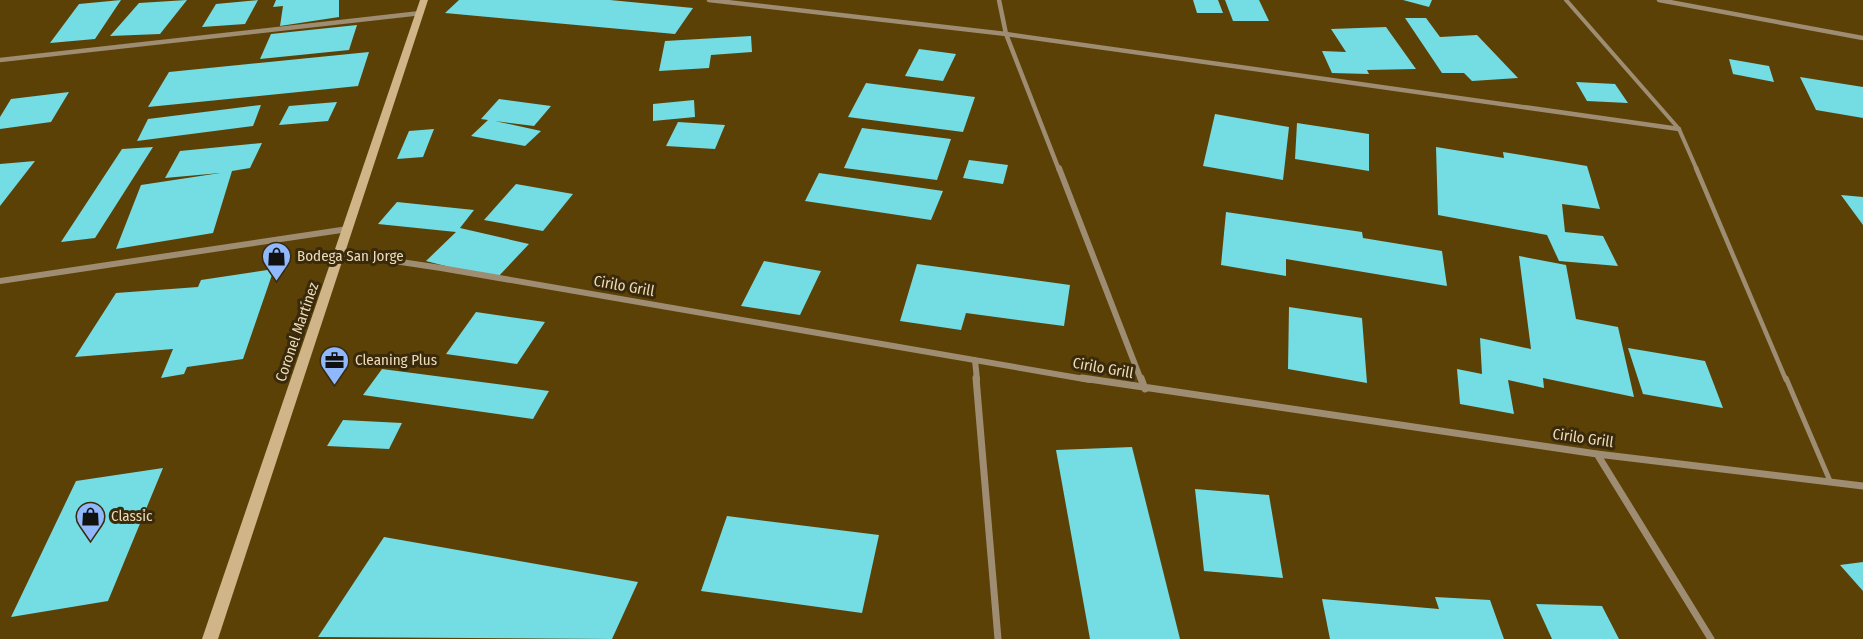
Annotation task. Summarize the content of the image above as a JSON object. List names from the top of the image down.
{
  "streets": {
    "main road": ["Coronel Martínez"],
    "street": ["Cirilo Grill"]
  },
  "crossings": [
    ["Cirilo Grill", "Coronel Martínez"]
  ],
  "places": {
    "shop": ["Bodega San Jorge", "Classic"],
    "office": ["Cleaning Plus"]
  }
}
